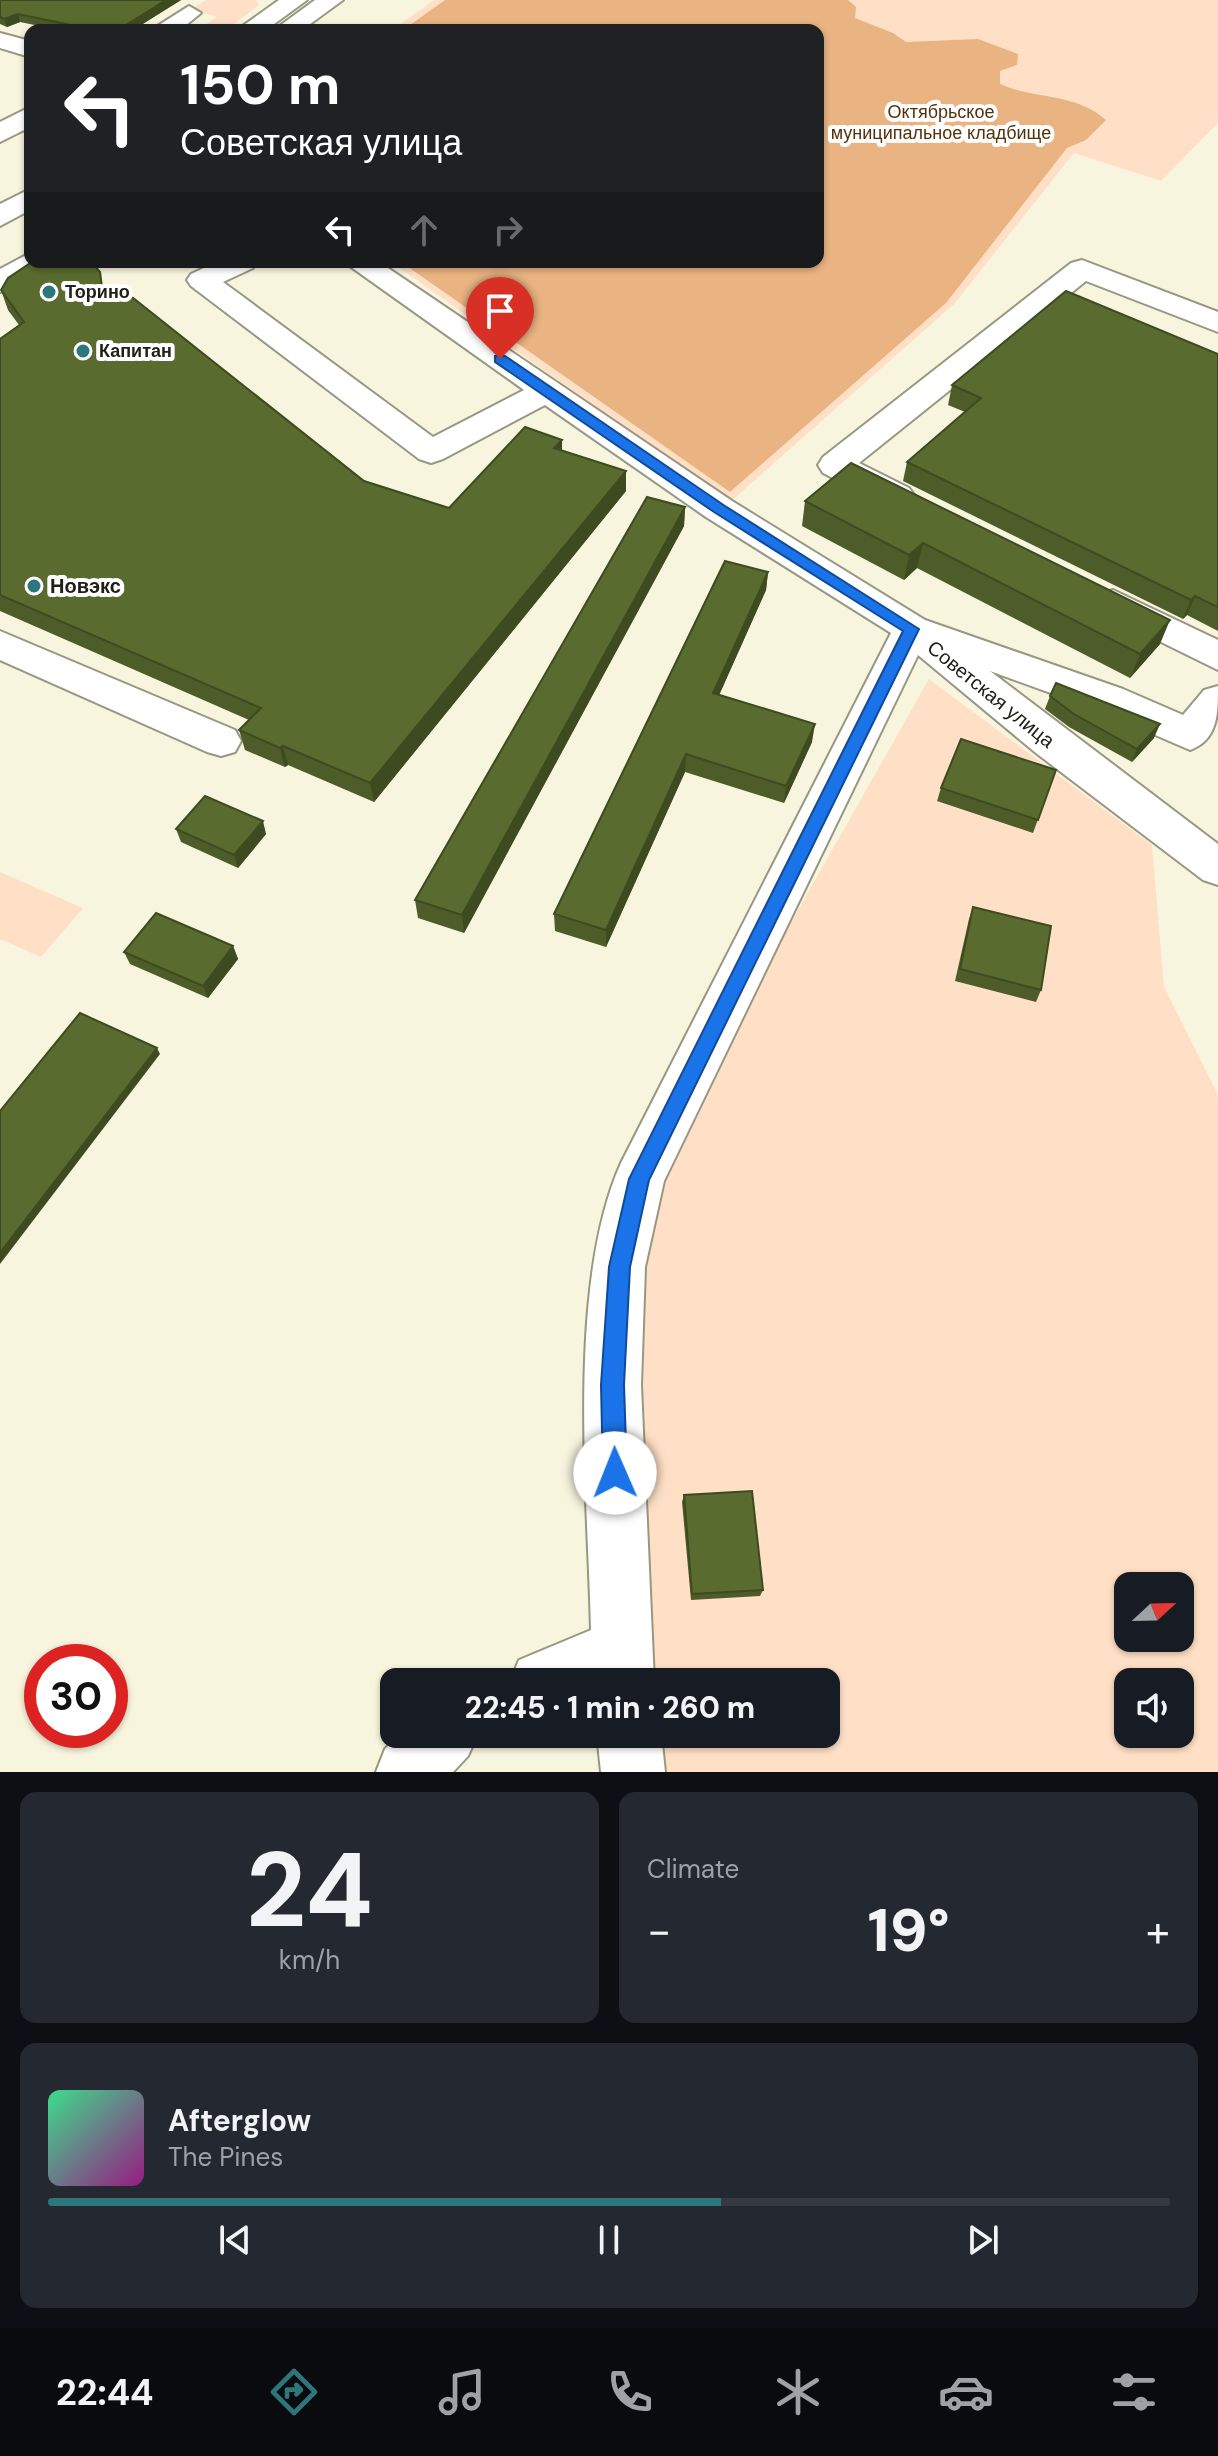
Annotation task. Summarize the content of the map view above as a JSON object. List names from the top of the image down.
{
  "streets": {
    "street": ["Советская улица"]
  },
  "parks": ["Октябрьское муниципальное кладбище"],
  "places": ["Торино", "Капитан", "Новэкс"],
  "north": "right",
  "page": {
    "turn": ["150 m", "Советская улица"],
    "limit": "30",
    "trip": "22:45 · 1 min · 260 m",
    "tile": [
      ["24", "km/h"],
      "Climate"
    ],
    "heat": ["−", "19°", "+"],
    "song": ["Afterglow", "The Pines"],
    "tabs": "22:44"
  }
}
